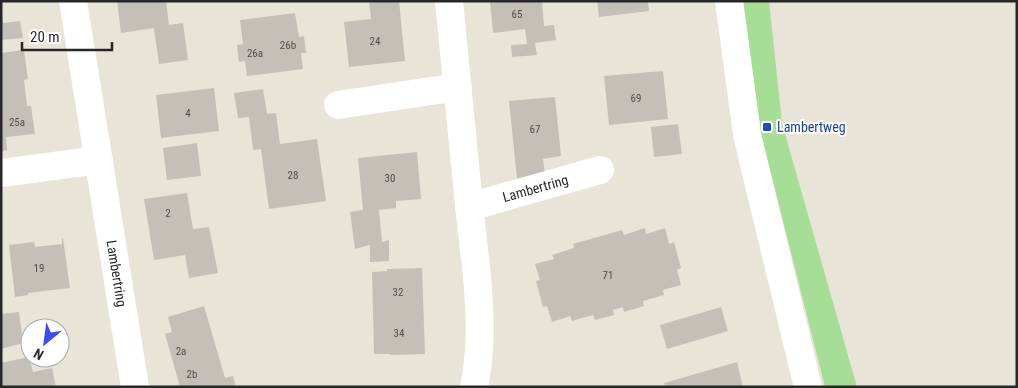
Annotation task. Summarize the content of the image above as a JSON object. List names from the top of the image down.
{
  "streets": {
    "street": ["Lambertring"]
  },
  "places": {
    "transit": ["Lambertweg"]
  },
  "house_numbers": [
    "65",
    "24",
    "26b",
    "26a",
    "69",
    "4",
    "25a",
    "67",
    "28",
    "30",
    "2",
    "19",
    "71",
    "32",
    "34",
    "2a",
    "2b"
  ],
  "scale_bar": "20 m",
  "north": "bottom left"
}
